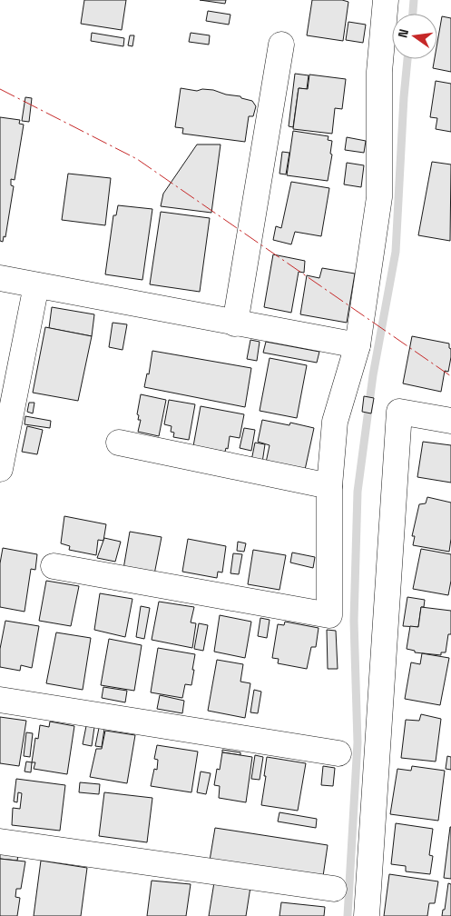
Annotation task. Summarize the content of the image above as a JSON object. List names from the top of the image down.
{
  "north": "left"
}
